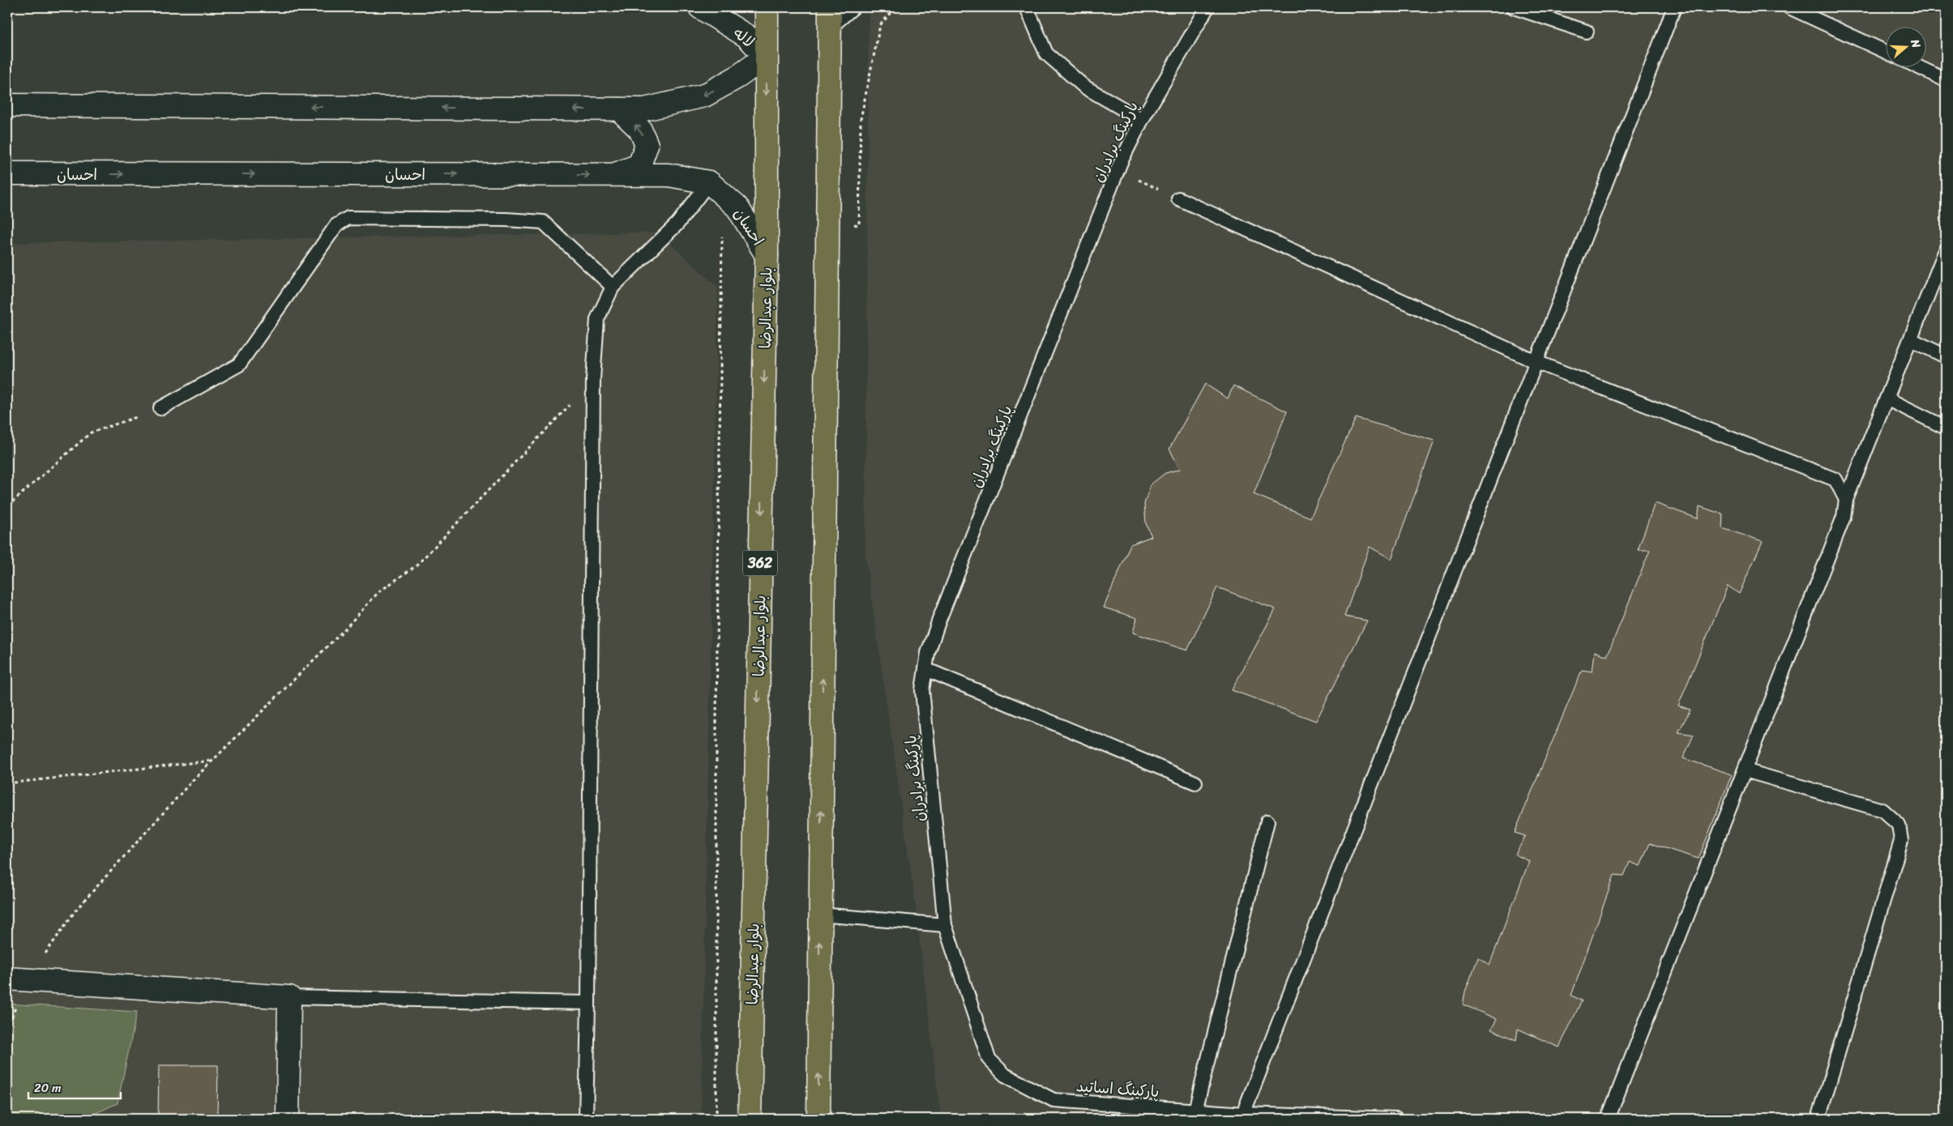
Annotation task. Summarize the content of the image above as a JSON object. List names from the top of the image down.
{
  "streets": {
    "main road": ["بلوار عبدالرضا", "362"],
    "street": ["لاله", "احسان"],
    "lane": ["پارکینگ برادران", "پارکینگ اساتید"]
  },
  "crossings": [
    ["لاله", "بلوار عبدالرضا"],
    ["پارکینگ برادران", "پارکینگ اساتید"],
    ["احسان", "بلوار عبدالرضا"]
  ],
  "scale_bar": "20 m",
  "north": "right"
}
